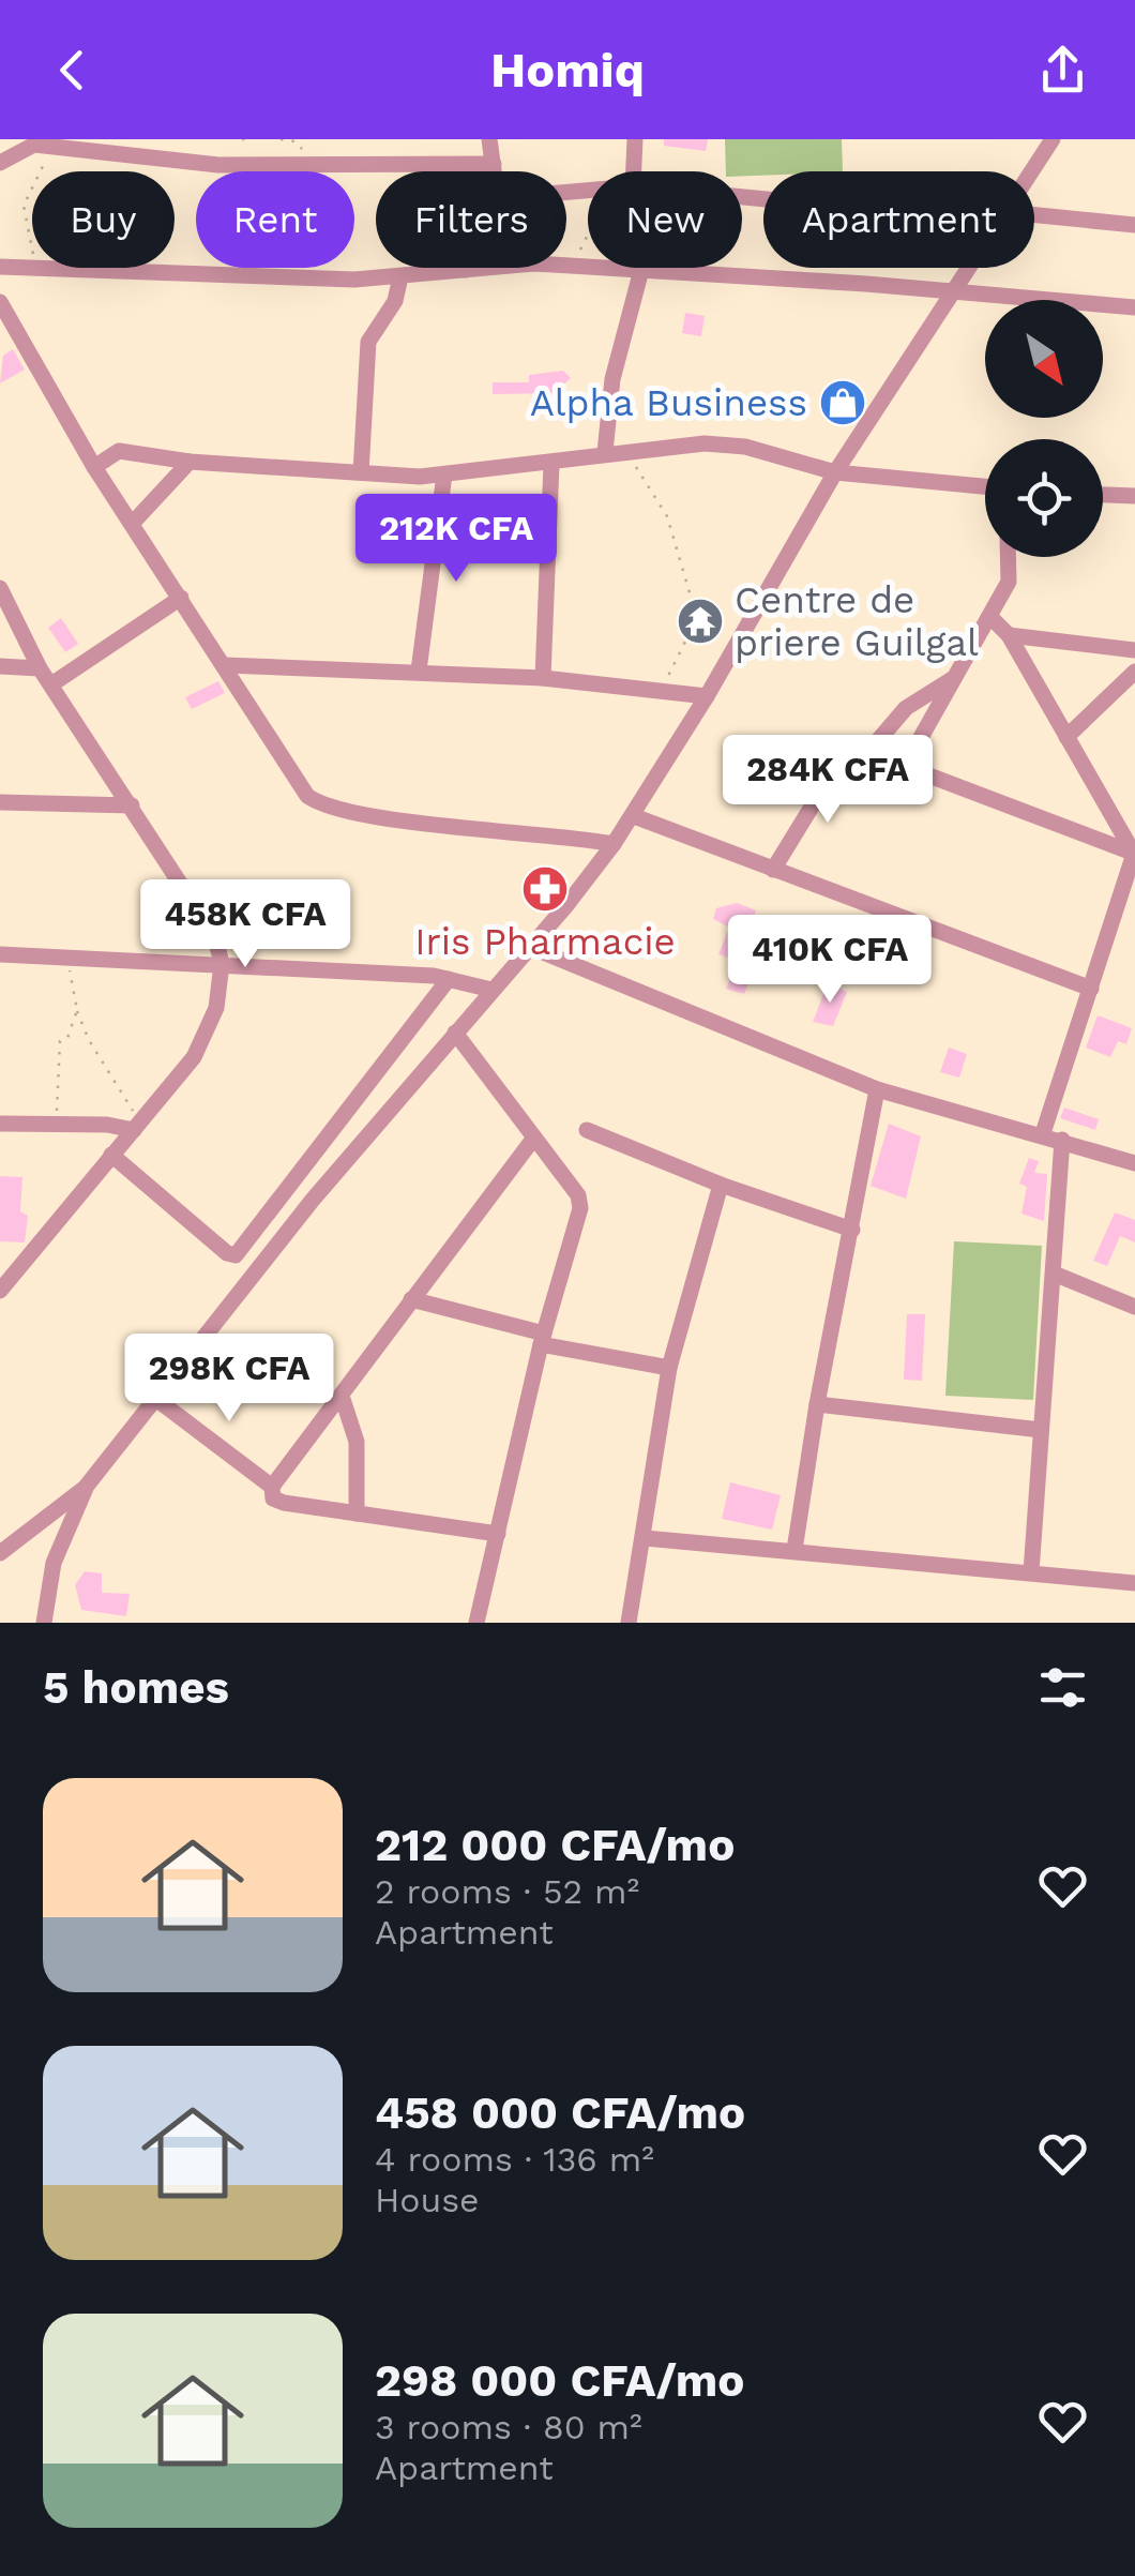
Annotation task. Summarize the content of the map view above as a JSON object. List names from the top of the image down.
{
  "places": {
    "shop": ["Alpha Business"],
    "temple": ["Centre de priere Guilgal"],
    "pharmacy": ["Iris Pharmacie"]
  },
  "north": "bottom right",
  "page": {
    "header": "Homiq",
    "chip": [
      "Buy",
      "Rent",
      "Filters",
      "New",
      "Apartment"
    ],
    "price": [
      "212K CFA",
      "284K CFA",
      "458K CFA",
      "410K CFA",
      "298K CFA"
    ],
    "heading": "5 homes",
    "list": [
      {
        "name": "212 000 CFA/mo",
        "note": "2 rooms · 52 m² · Apartment"
      },
      {
        "name": "458 000 CFA/mo",
        "note": "4 rooms · 136 m² · House"
      },
      {
        "name": "298 000 CFA/mo",
        "note": "3 rooms · 80 m² · Apartment"
      }
    ]
  }
}
